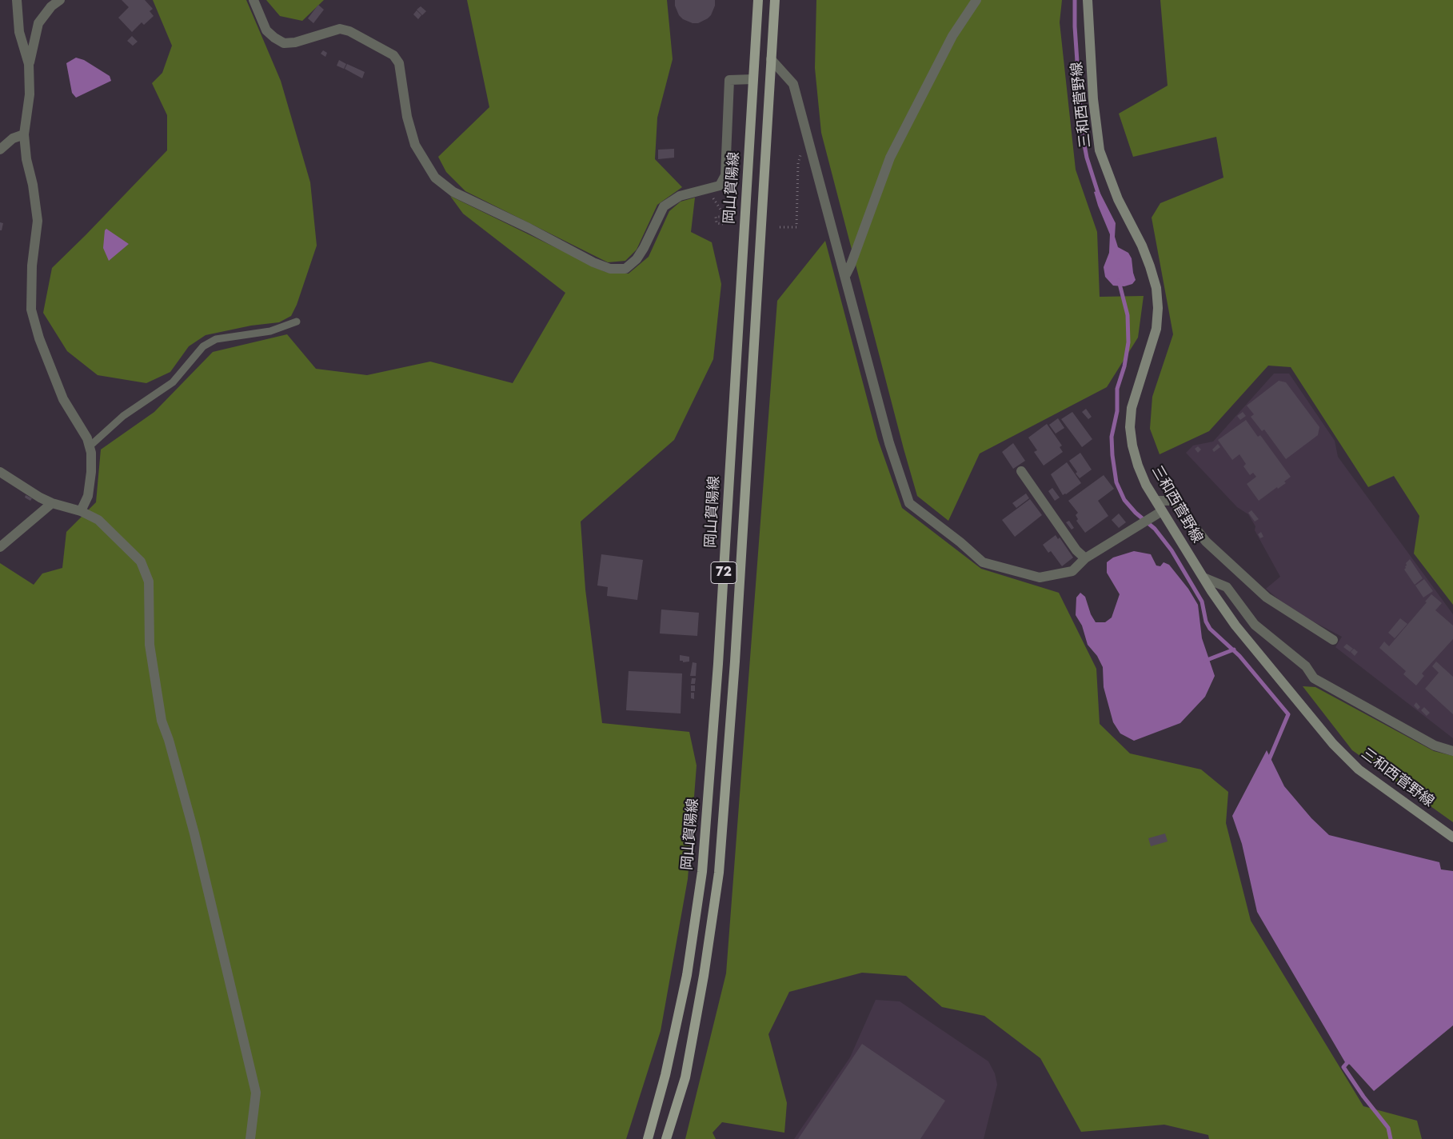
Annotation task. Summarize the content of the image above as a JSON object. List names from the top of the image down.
{
  "streets": {
    "main road": ["三和西菅野線", "岡山賀陽線", "72"]
  }
}
